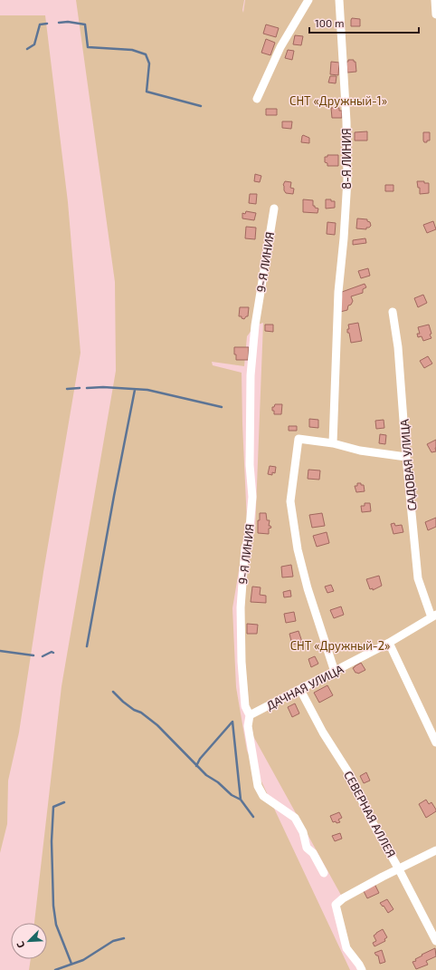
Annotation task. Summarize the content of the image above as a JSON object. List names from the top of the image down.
{
  "streets": {
    "street": [
      "8-Я ЛИНИЯ",
      "9-Я ЛИНИЯ",
      "САДОВАЯ УЛИЦА",
      "ДАЧНАЯ УЛИЦА",
      "СЕВЕРНАЯ АЛЛЕЯ"
    ]
  },
  "crossings": [
    ["9-Я ЛИНИЯ", "ДАЧНАЯ УЛИЦА"],
    ["САДОВАЯ УЛИЦА", "ДАЧНАЯ УЛИЦА"],
    ["ДАЧНАЯ УЛИЦА", "СЕВЕРНАЯ АЛЛЕЯ"]
  ],
  "parks": ["СНТ «Дружный-1»", "СНТ «Дружный-2»"],
  "scale_bar": "100 m",
  "north": "bottom left"
}
